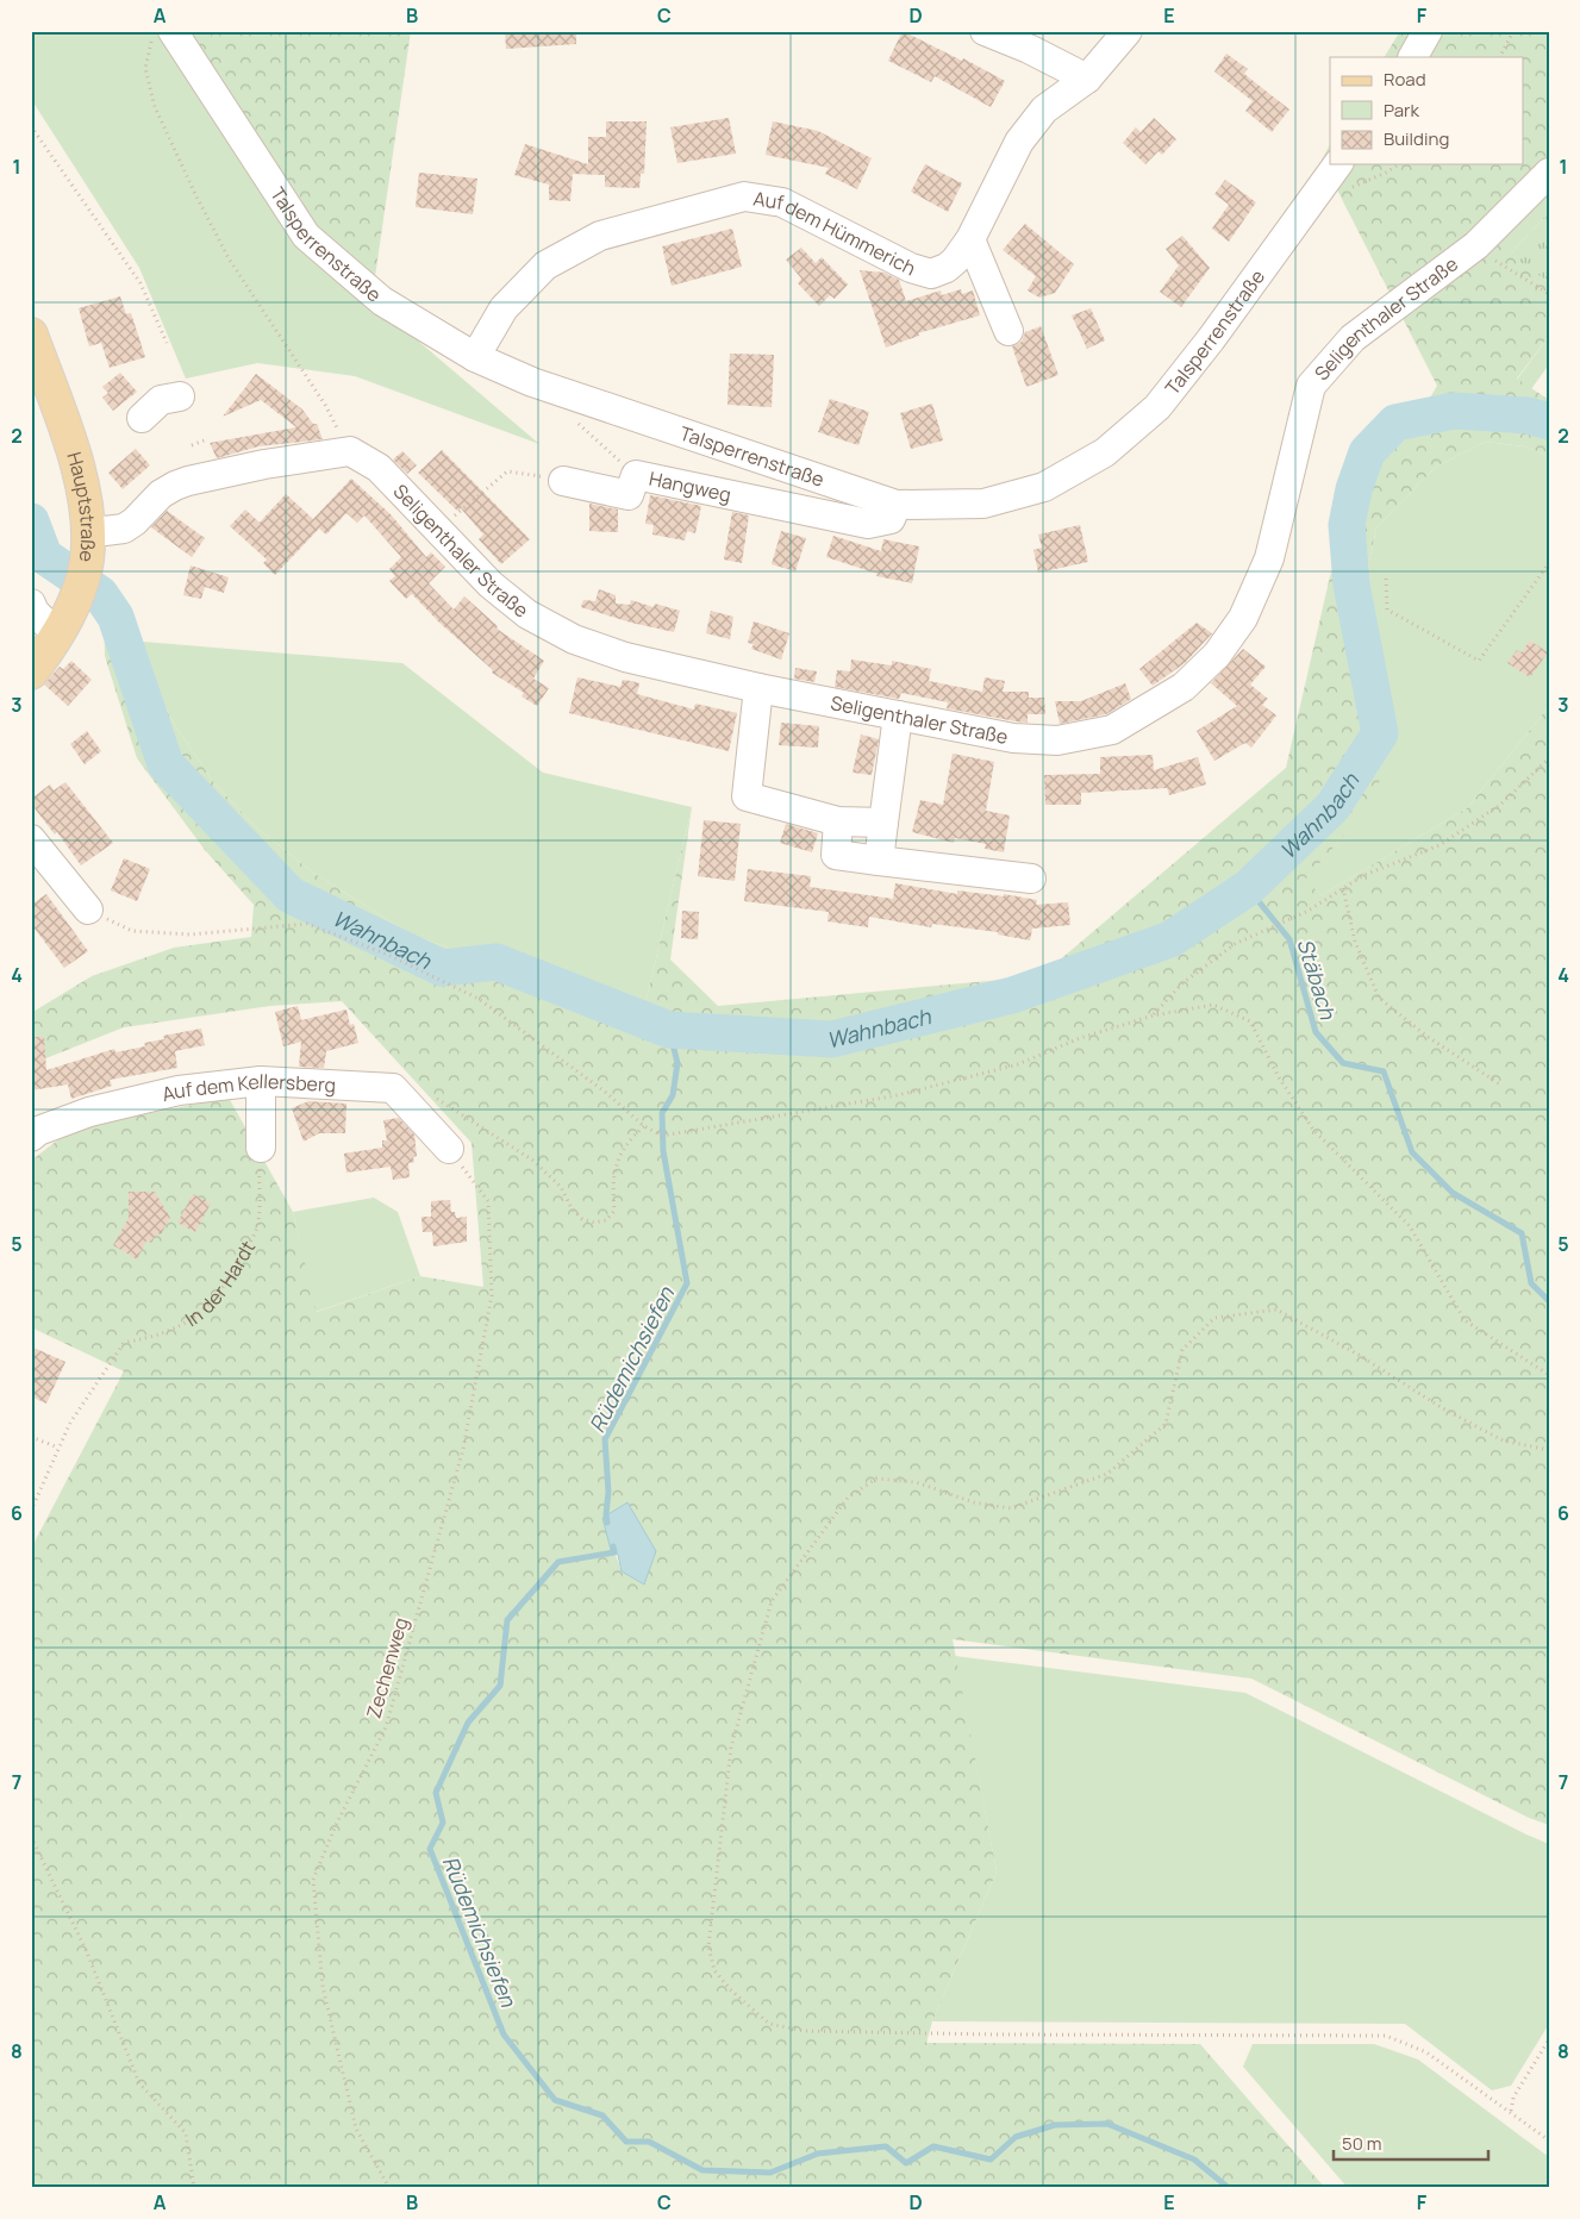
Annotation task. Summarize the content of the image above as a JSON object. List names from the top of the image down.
{
  "streets": {
    "main road": ["Hauptstraße"],
    "street": [
      "Auf dem Hümmerich",
      "Talsperrenstraße",
      "Seligenthaler Straße",
      "Hangweg",
      "Auf dem Kellersberg"
    ],
    "path": ["In der Hardt", "Zechenweg"]
  },
  "crossings": [
    ["Auf dem Hümmerich", "Talsperrenstraße"],
    ["Talsperrenstraße", "Hangweg"],
    ["Auf dem Kellersberg", "Zechenweg"]
  ],
  "water": ["Wahnbach", "Stäbach", "Rüdemichsiefen"],
  "legend": ["Road", "Park", "Building"],
  "scale_bar": "50 m",
  "grid": {
    "columns": [
      "A",
      "B",
      "C",
      "D",
      "E",
      "F"
    ],
    "rows": [
      "1",
      "2",
      "3",
      "4",
      "5",
      "6",
      "7",
      "8"
    ]
  }
}
